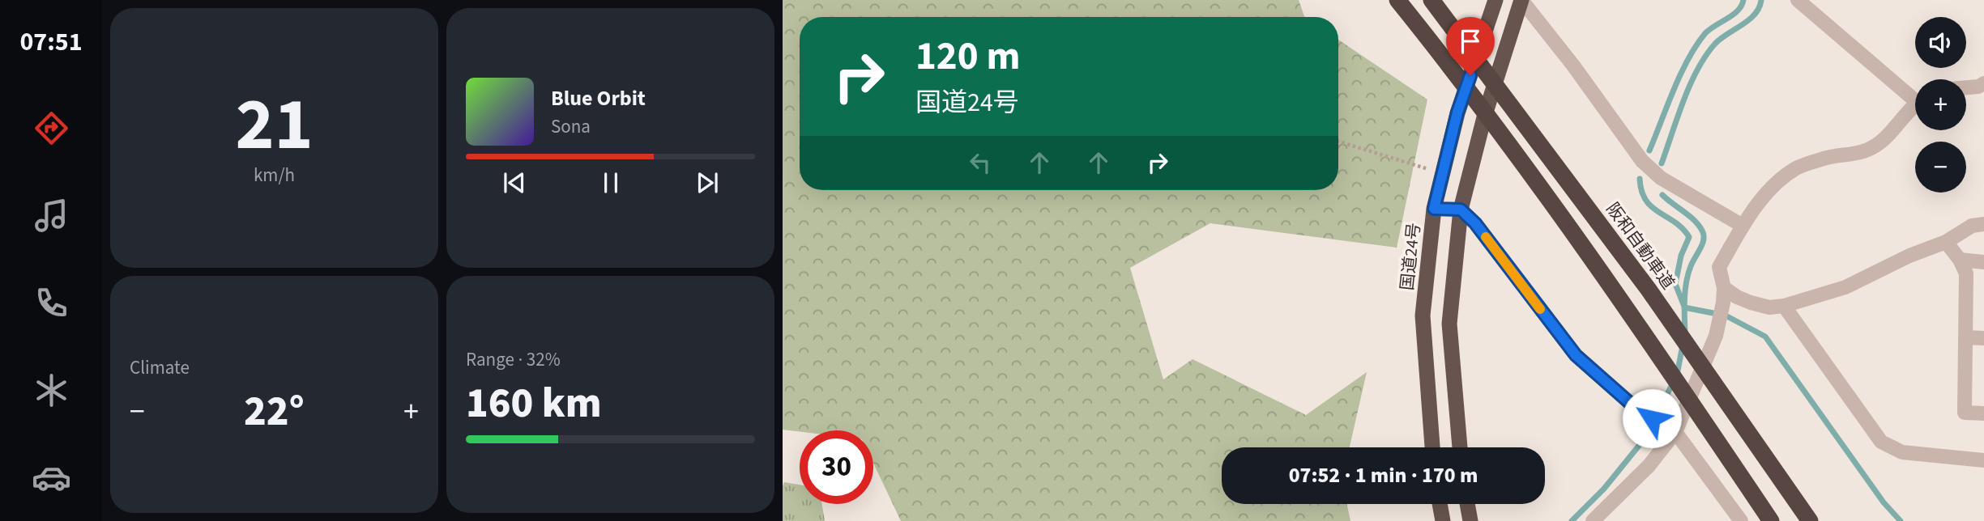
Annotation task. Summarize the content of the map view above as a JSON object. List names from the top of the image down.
{
  "streets": {
    "highway": ["阪和自動車道", "国道24号"]
  },
  "page": {
    "tabs": "07:51",
    "tile": [
      ["21", "km/h"],
      "Climate",
      ["Range · 32%", "160 km"]
    ],
    "map_buttons": ["+", "−"],
    "turn": ["120 m", "国道24号"],
    "song": ["Blue Orbit", "Sona"],
    "heat": ["−", "22°", "+"],
    "limit": "30",
    "trip": "07:52 · 1 min · 170 m"
  }
}
